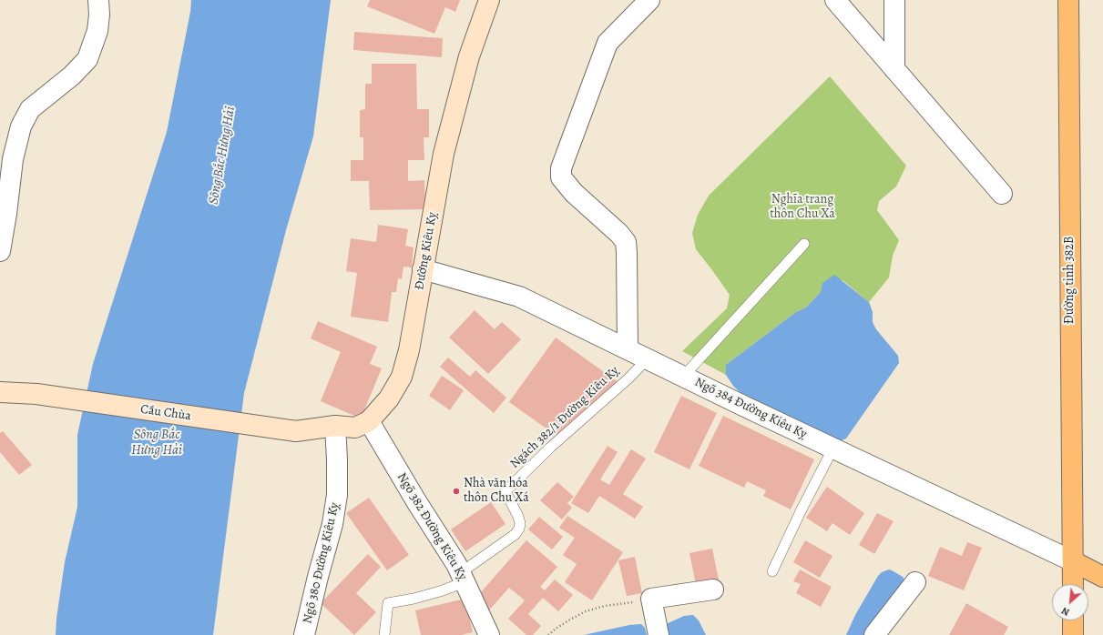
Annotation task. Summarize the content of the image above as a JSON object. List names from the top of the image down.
{
  "streets": {
    "main road": ["Đường Kiêu Kỵ", "Đường tỉnh 382B", "Cầu Chùa"],
    "street": ["Ngõ 384 Đường Kiêu Kỵ", "Ngõ 382 Đường Kiêu Kỵ", "Ngõ 380 Đường Kiêu Kỵ"],
    "lane": ["Ngách 382/1 Đường Kiêu Kỵ"]
  },
  "crossings": [
    ["Đường Kiêu Kỵ", "Ngõ 384 Đường Kiêu Kỵ"],
    ["Đường Kiêu Kỵ", "Cầu Chùa"],
    ["Đường Kiêu Kỵ", "Ngõ 382 Đường Kiêu Kỵ"],
    ["Đường Kiêu Kỵ", "Ngõ 380 Đường Kiêu Kỵ"],
    ["Đường tỉnh 382B", "Ngõ 384 Đường Kiêu Kỵ"],
    ["Ngõ 384 Đường Kiêu Kỵ", "Ngách 382/1 Đường Kiêu Kỵ"],
    ["Ngách 382/1 Đường Kiêu Kỵ", "Ngõ 382 Đường Kiêu Kỵ"]
  ],
  "water": ["Sông Bắc Hưng Hải"],
  "parks": ["Nghĩa trang thôn Chu Xá"],
  "places": ["Nhà văn hóa thôn Chu Xá"],
  "north": "bottom left"
}
